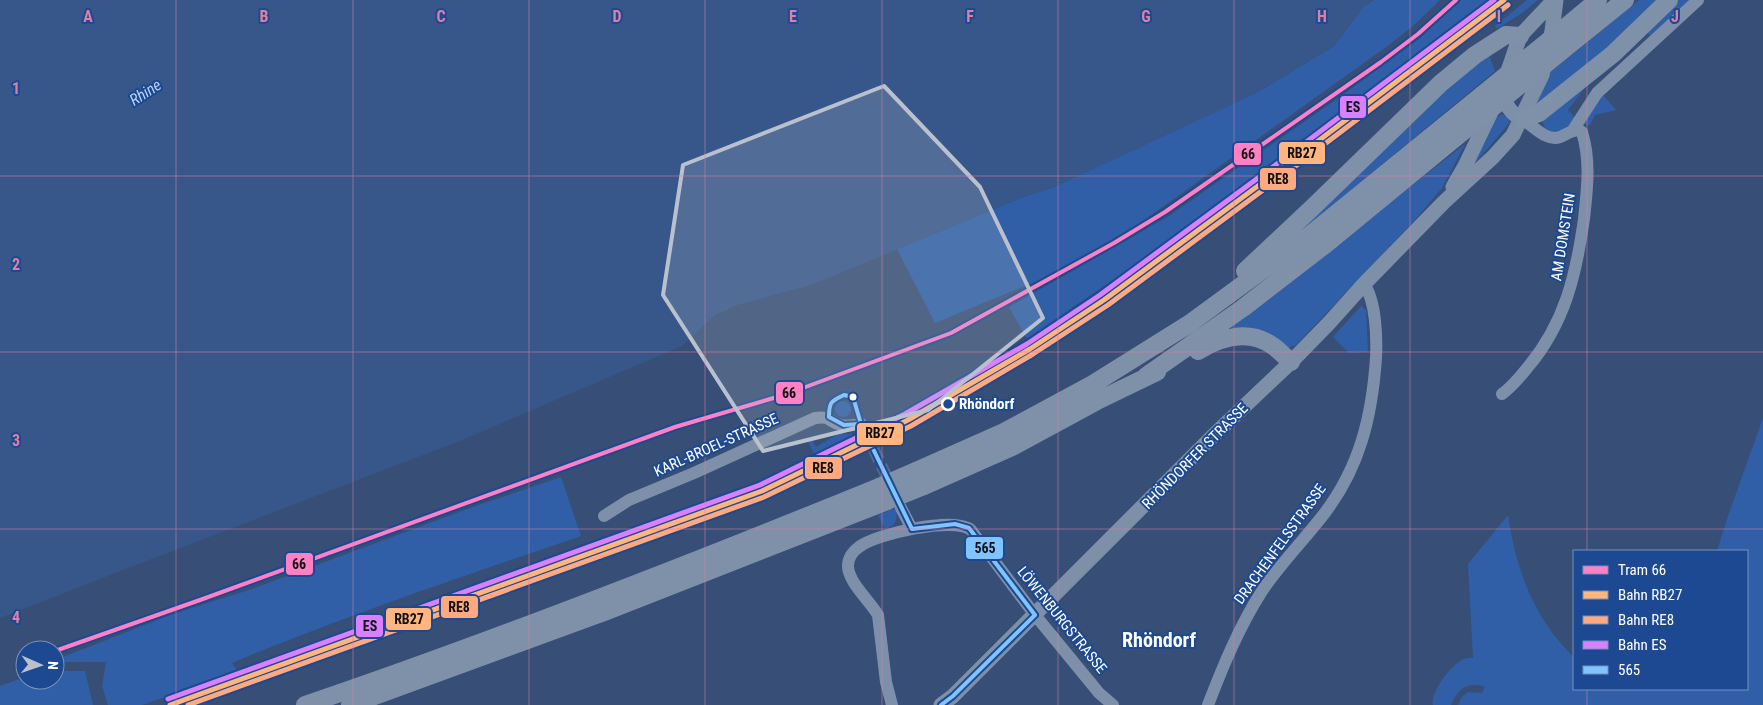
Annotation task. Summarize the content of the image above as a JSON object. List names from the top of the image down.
{
  "streets": {
    "main road": ["RHÖNDORFER STRASSE"],
    "street": [
      "AM DOMSTEIN",
      "KARL-BROEL-STRASSE",
      "DRACHENFELSSTRASSE",
      "LÖWENBURGSTRASSE"
    ]
  },
  "crossings": [
    ["RHÖNDORFER STRASSE", "DRACHENFELSSTRASSE"],
    ["RHÖNDORFER STRASSE", "LÖWENBURGSTRASSE"]
  ],
  "districts": ["Rhöndorf"],
  "water": ["Rhine"],
  "places": ["Rhöndorf"],
  "lines": [
    "tram line 66",
    "rail line RB27",
    "rail line ES",
    "rail line RE8",
    "transit line 565"
  ],
  "legend": [
    "Tram 66",
    "Bahn RB27",
    "Bahn RE8",
    "Bahn ES",
    "565"
  ],
  "north": "right",
  "grid": {
    "columns": [
      "A",
      "B",
      "C",
      "D",
      "E",
      "F",
      "G",
      "H",
      "I",
      "J"
    ],
    "rows": [
      "1",
      "2",
      "3",
      "4"
    ]
  }
}
